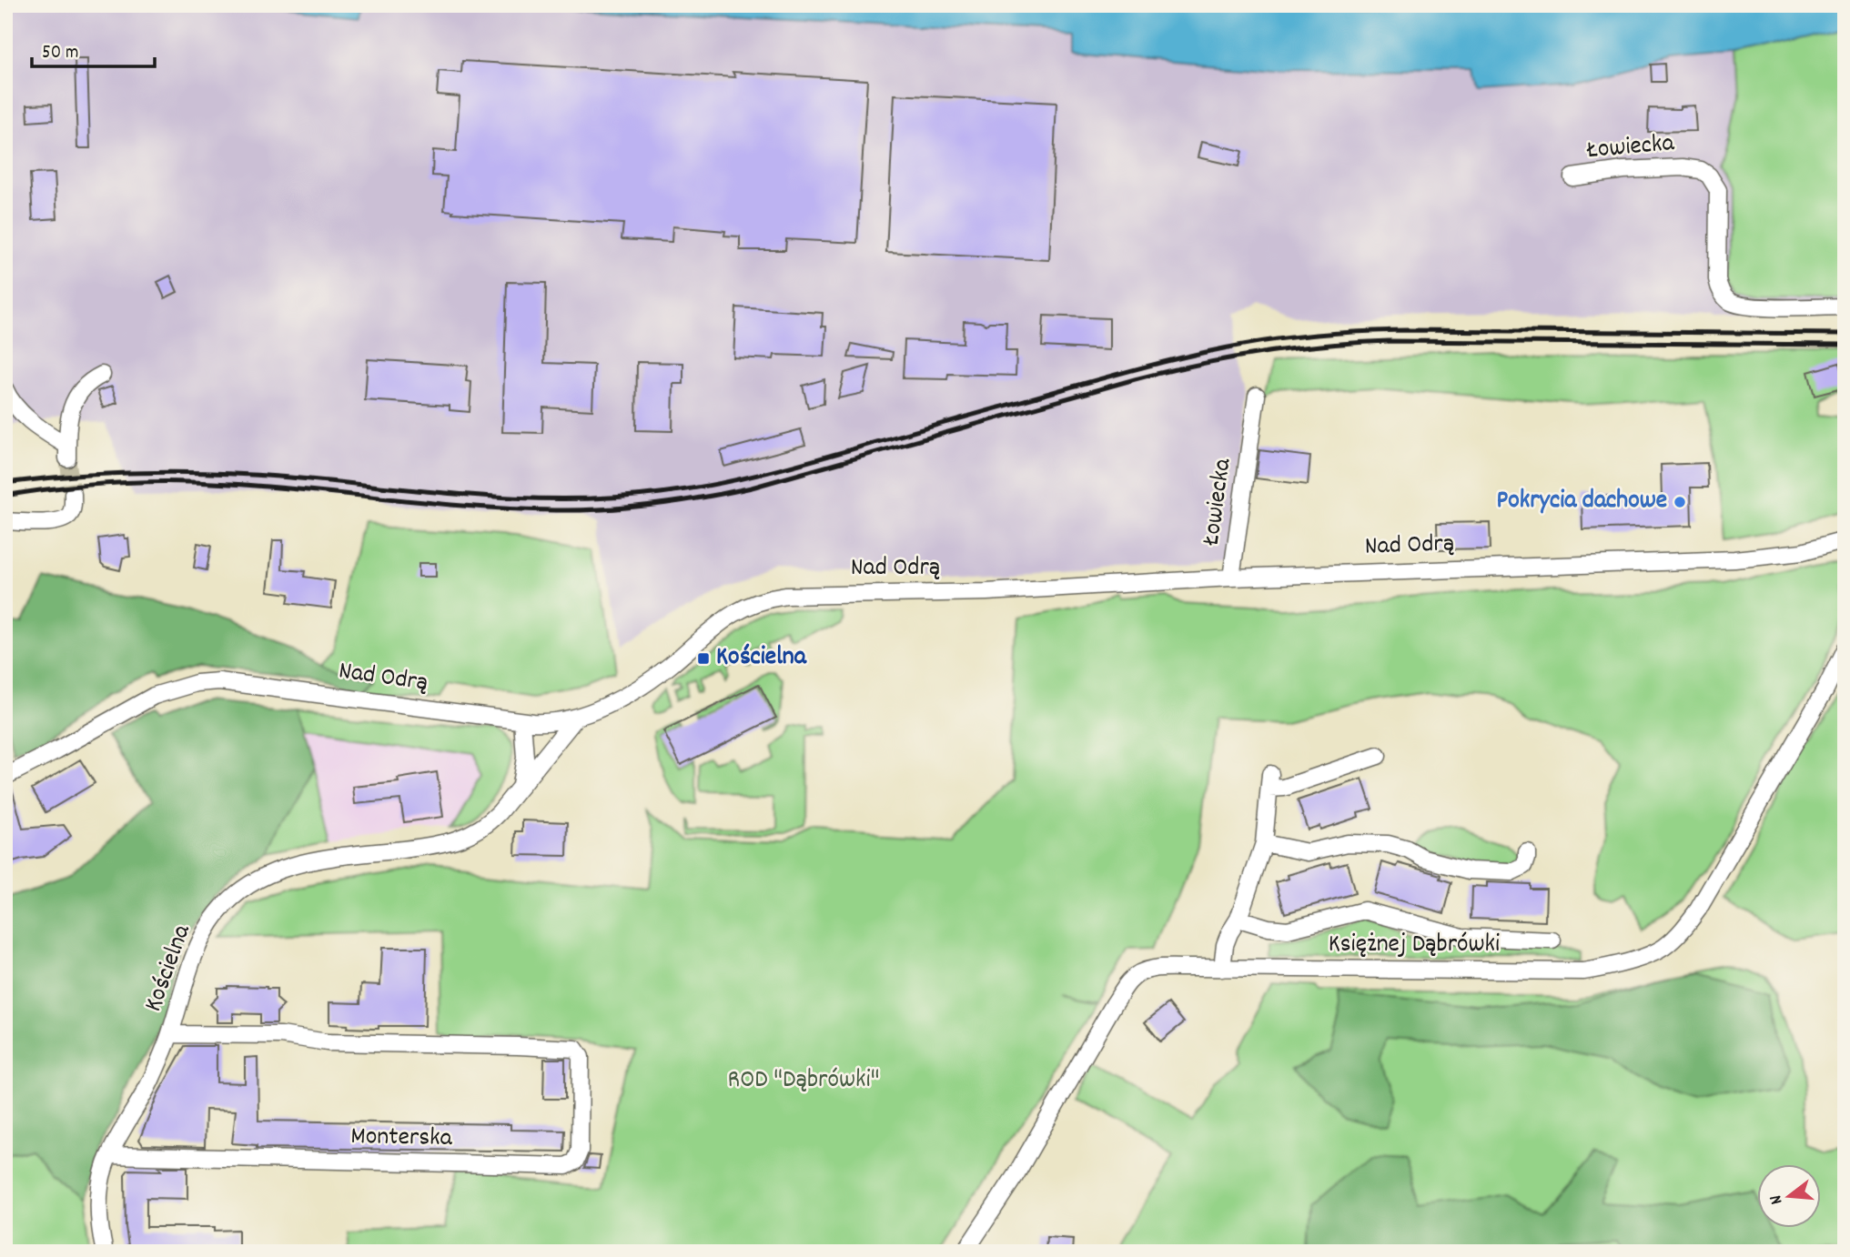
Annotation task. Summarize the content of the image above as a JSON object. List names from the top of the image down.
{
  "streets": {
    "street": [
      "Łowiecka",
      "Nad Odrą",
      "Księżnej Dąbrówki",
      "Kościelna",
      "Monterska"
    ]
  },
  "crossings": [
    ["Łowiecka", "Nad Odrą"],
    ["Nad Odrą", "Kościelna"],
    ["Kościelna", "Monterska"]
  ],
  "parks": ["ROD \"Dąbrówki\""],
  "places": {
    "other": ["Pokrycia dachowe"],
    "transit": ["Kościelna"]
  },
  "scale_bar": "50 m",
  "north": "left"
}
